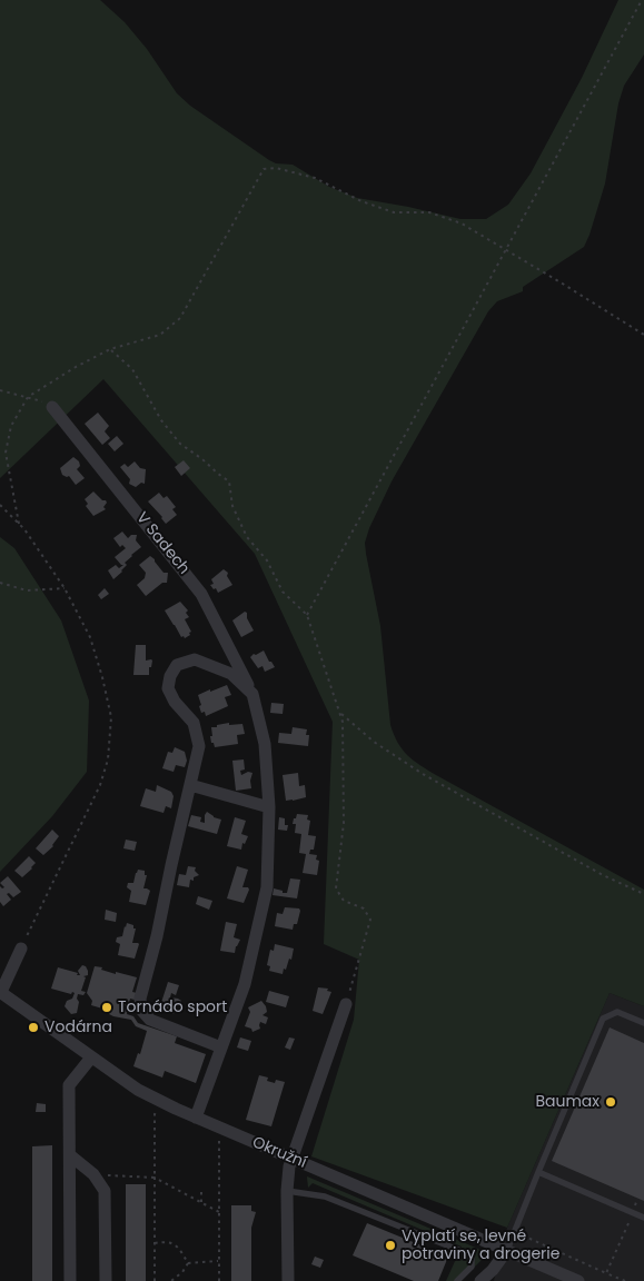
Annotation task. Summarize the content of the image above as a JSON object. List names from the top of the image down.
{
  "streets": {
    "street": ["V Sadech", "Okružní"]
  },
  "crossings": [
    ["V Sadech", "Okružní"]
  ],
  "places": [
    "Tornádo sport",
    "Vodárna",
    "Baumax",
    "Vyplatí se, levné potraviny a drogerie"
  ]
}
